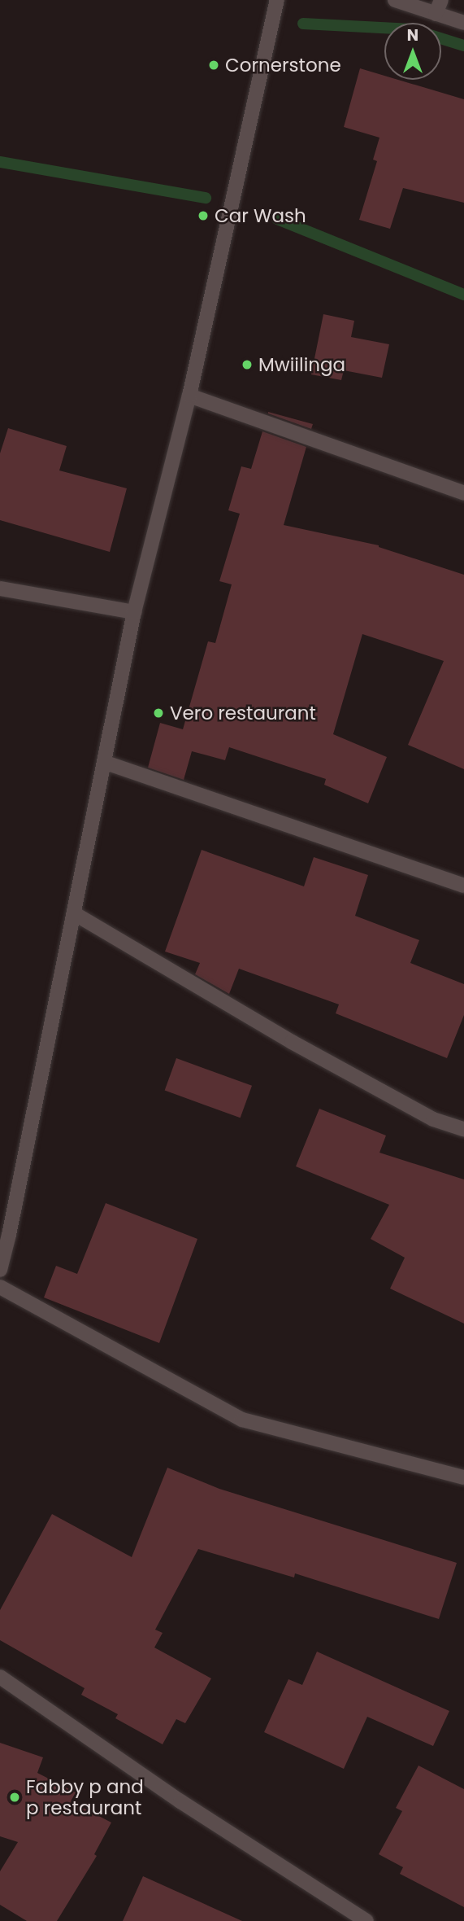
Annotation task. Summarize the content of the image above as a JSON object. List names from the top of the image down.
{
  "places": [
    "Cornerstone",
    "Car Wash",
    "Mwiilinga",
    "Vero restaurant",
    "Fabby p and p restaurant"
  ],
  "north": "top"
}
